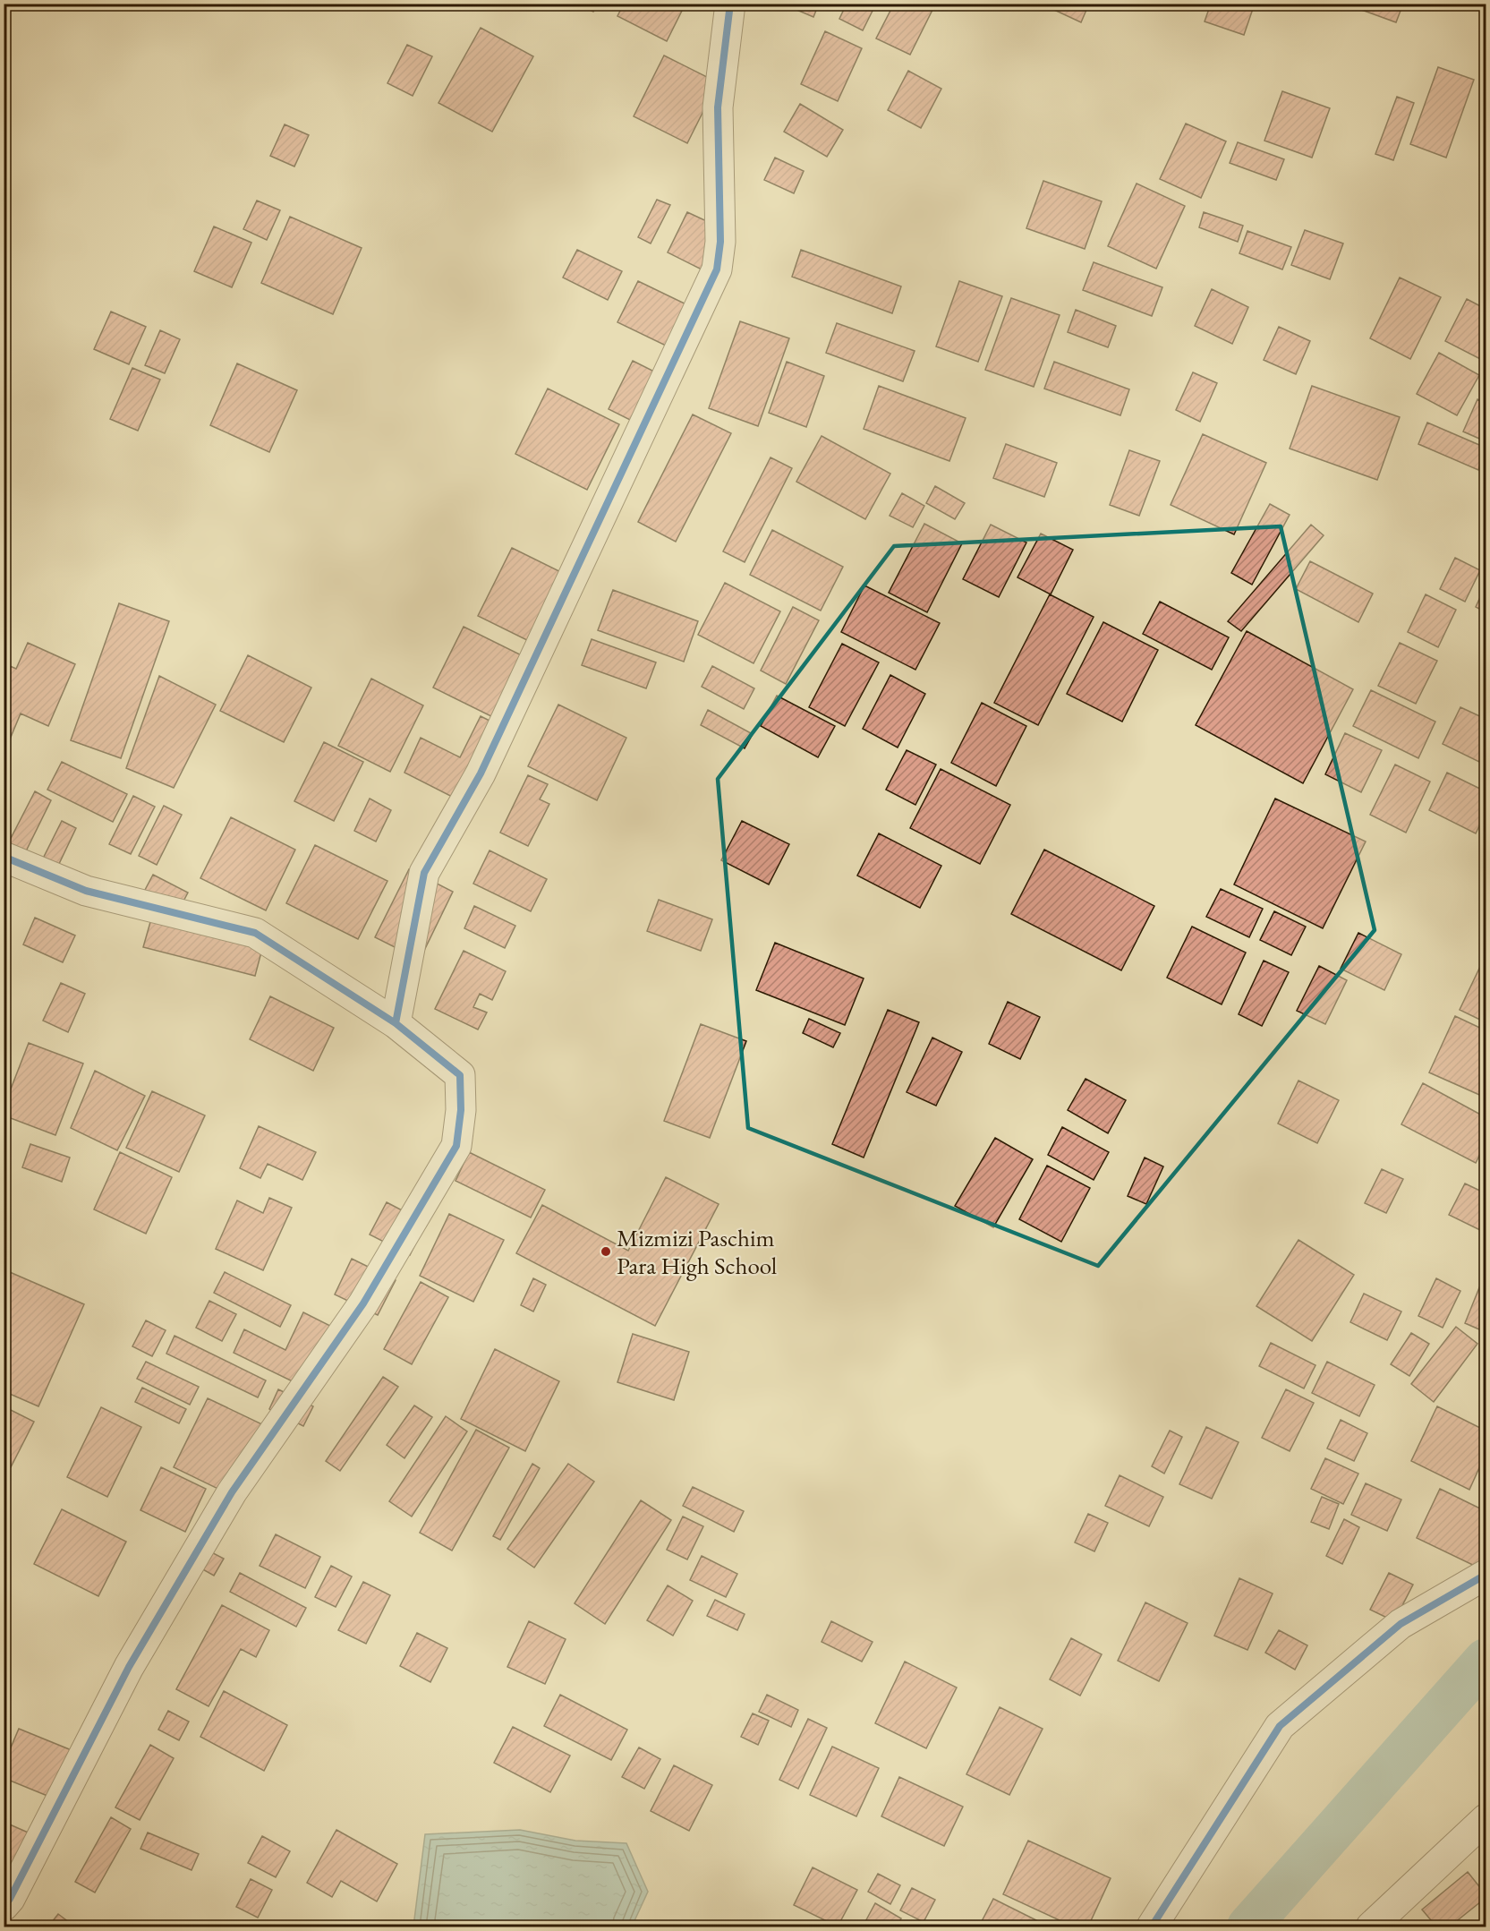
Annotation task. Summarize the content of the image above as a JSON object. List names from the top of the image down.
{
  "places": ["Mizmizi Paschim Para High School"]
}
